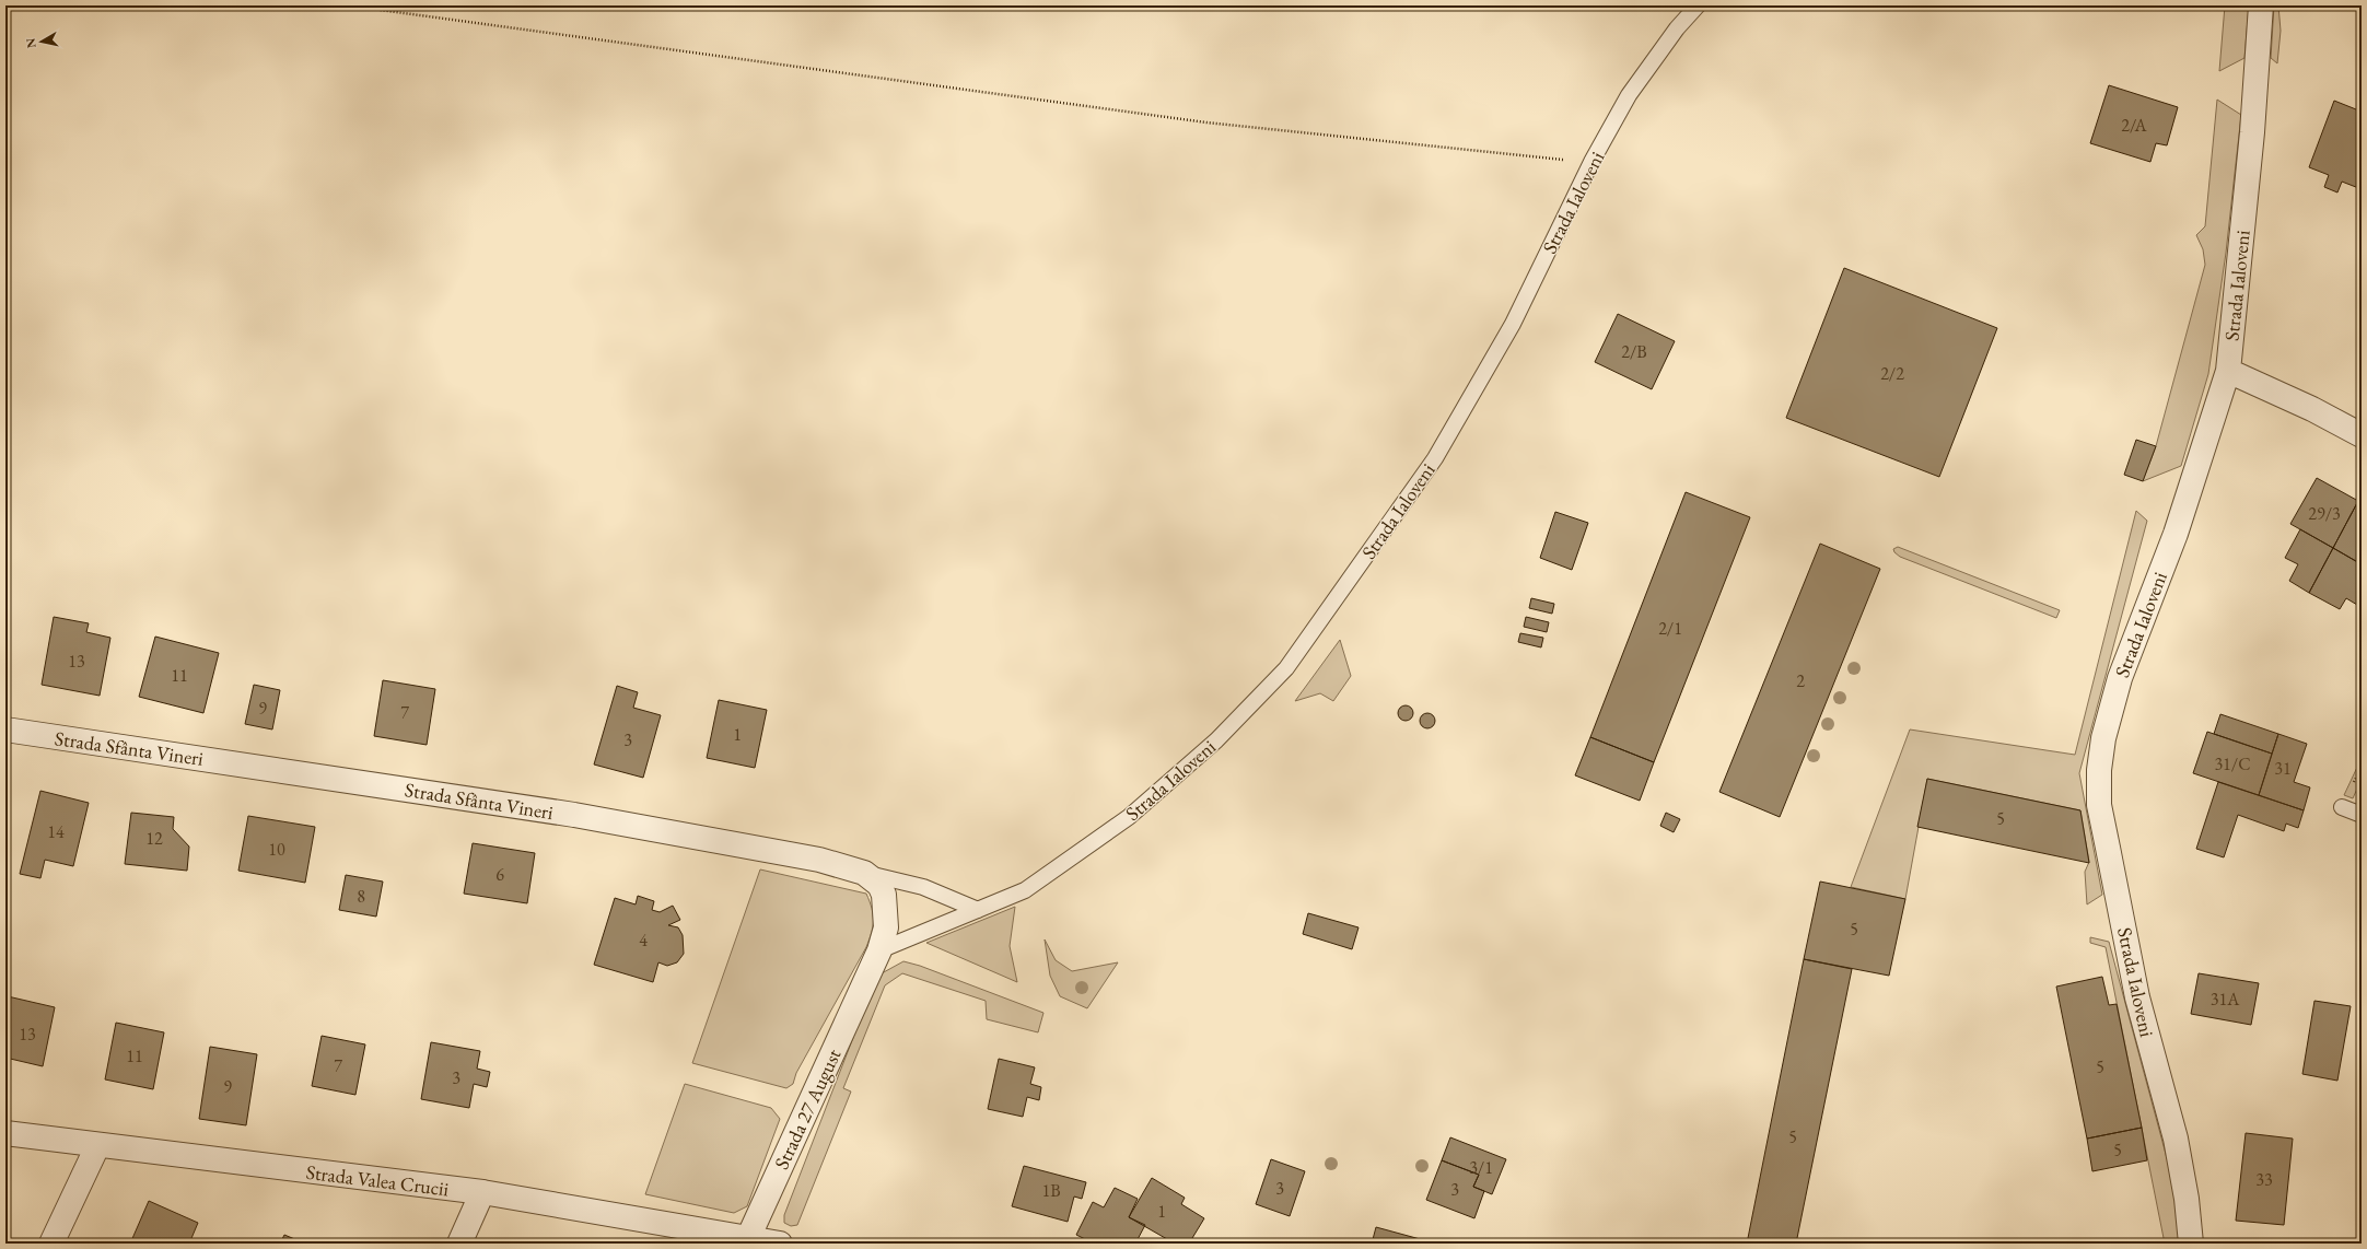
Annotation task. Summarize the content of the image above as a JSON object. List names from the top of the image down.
{
  "streets": {
    "street": [
      "Strada Ialoveni",
      "Strada Sfânta Vineri",
      "Strada 27 August",
      "Strada Valea Crucii"
    ]
  },
  "crossings": [
    ["Strada Ialoveni", "Strada Sfânta Vineri"],
    ["Strada Ialoveni", "Strada 27 August"],
    ["Strada Sfânta Vineri", "Strada 27 August"],
    ["Strada 27 August", "Strada Valea Crucii"]
  ],
  "house_numbers": [
    "2/A",
    "2/B",
    "2/2",
    "29/3",
    "2/1",
    "13",
    "11",
    "2",
    "9",
    "7",
    "1",
    "3",
    "31/C",
    "31",
    "5",
    "14",
    "12",
    "10",
    "6",
    "8",
    "5",
    "4",
    "31A",
    "13",
    "11",
    "7",
    "5",
    "3",
    "9",
    "5",
    "5",
    "3/1",
    "33",
    "3",
    "3",
    "1B",
    "1"
  ],
  "north": "left"
}
